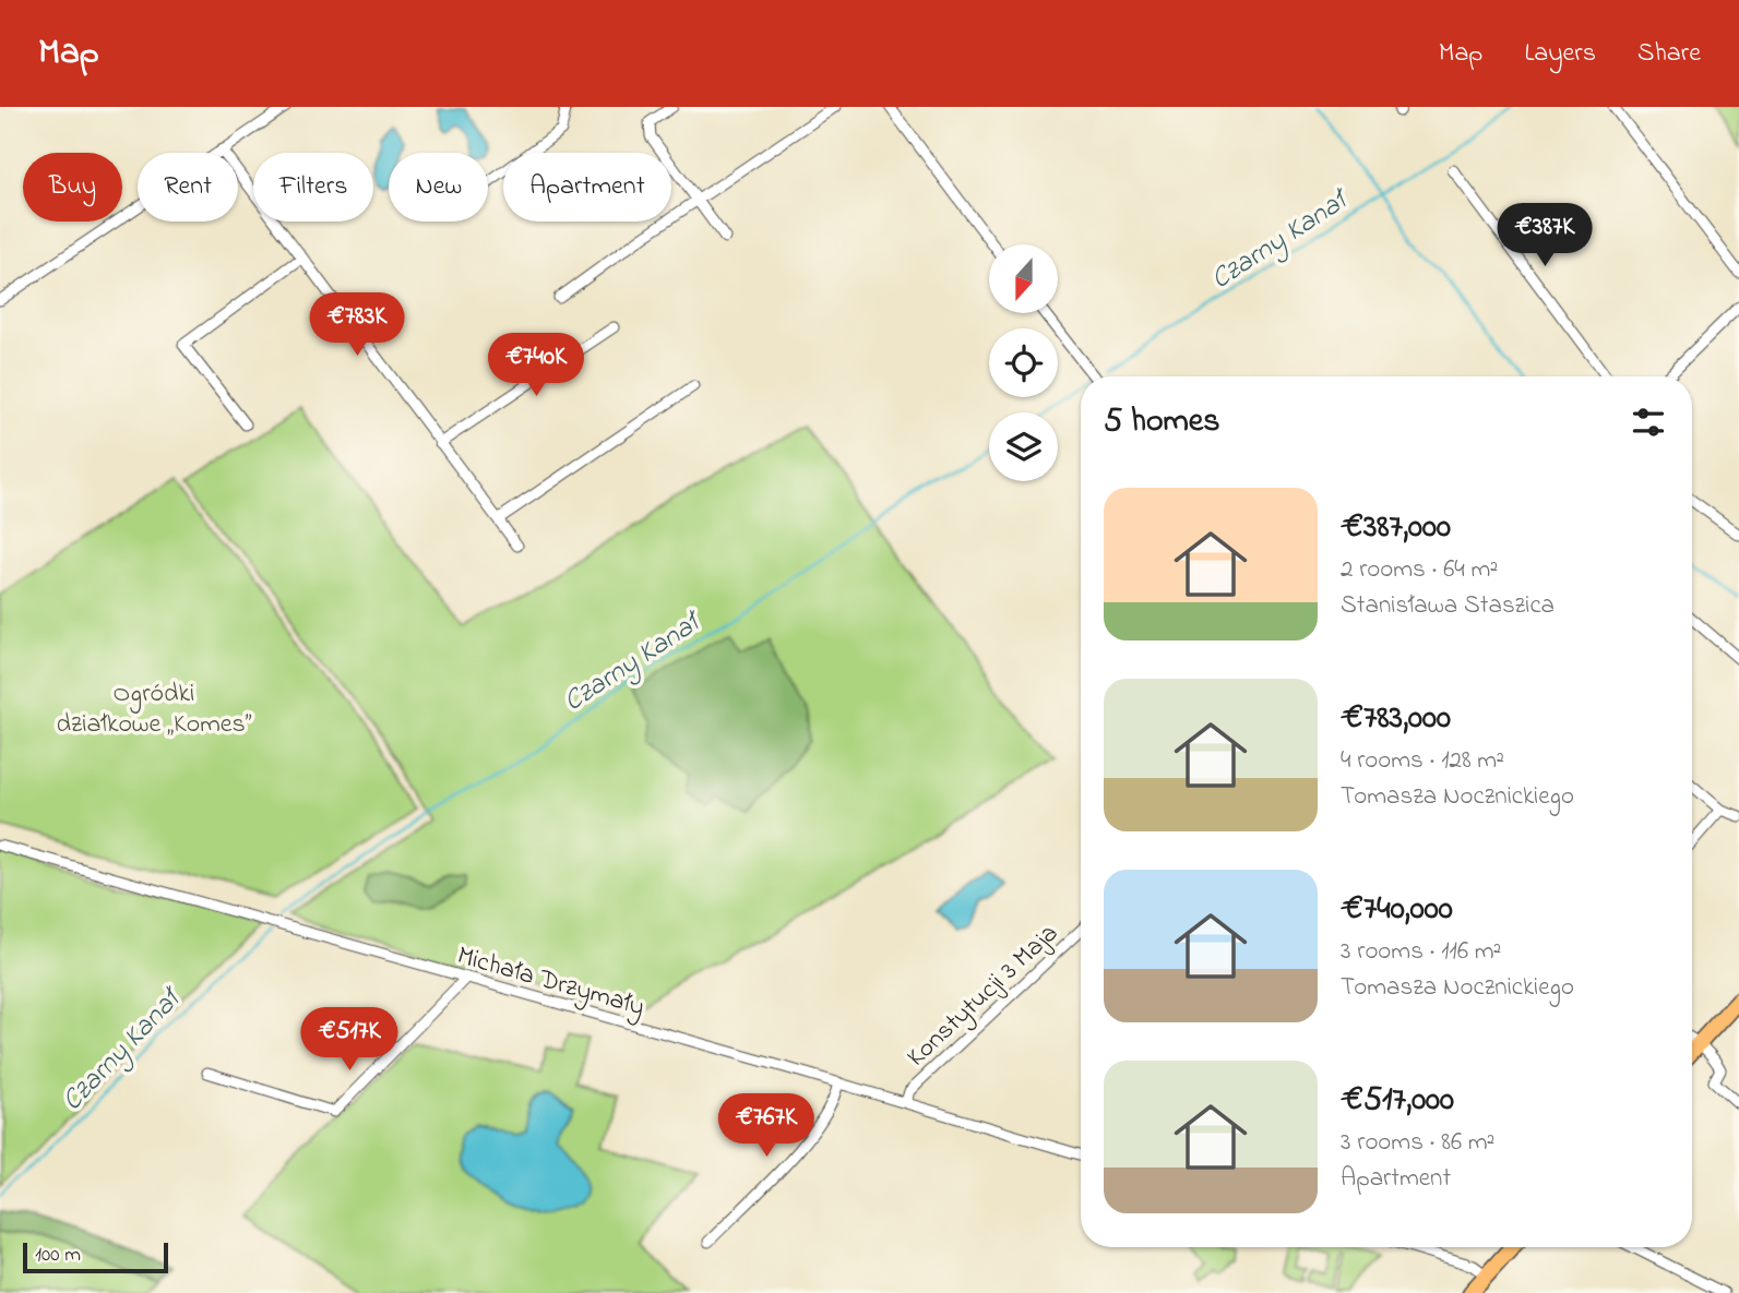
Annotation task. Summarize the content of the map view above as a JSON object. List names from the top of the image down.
{
  "streets": {
    "street": ["Michała Drzymały", "Konstytucji 3 Maja"]
  },
  "crossings": [
    ["Michała Drzymały", "Konstytucji 3 Maja"]
  ],
  "water": ["Czarny Kanał"],
  "parks": ["Ogródki działkowe „Komes”"],
  "scale_bar": "100 m",
  "north": "bottom",
  "page": {
    "header": "Map",
    "nav": ["Map", "Layers", "Share"],
    "chip": [
      "Buy",
      "Rent",
      "Filters",
      "New",
      "Apartment"
    ],
    "price": [
      "€387K",
      "€783K",
      "€740K",
      "€517K",
      "€767K"
    ],
    "heading": "5 homes",
    "list": [
      {
        "name": "€387,000",
        "note": "2 rooms · 64 m² · Stanisława Staszica"
      },
      {
        "name": "€783,000",
        "note": "4 rooms · 128 m² · Tomasza Nocznickiego"
      },
      {
        "name": "€740,000",
        "note": "3 rooms · 116 m² · Tomasza Nocznickiego"
      },
      {
        "name": "€517,000",
        "note": "3 rooms · 86 m² · Apartment"
      }
    ],
    "scale": "100 m"
  }
}
